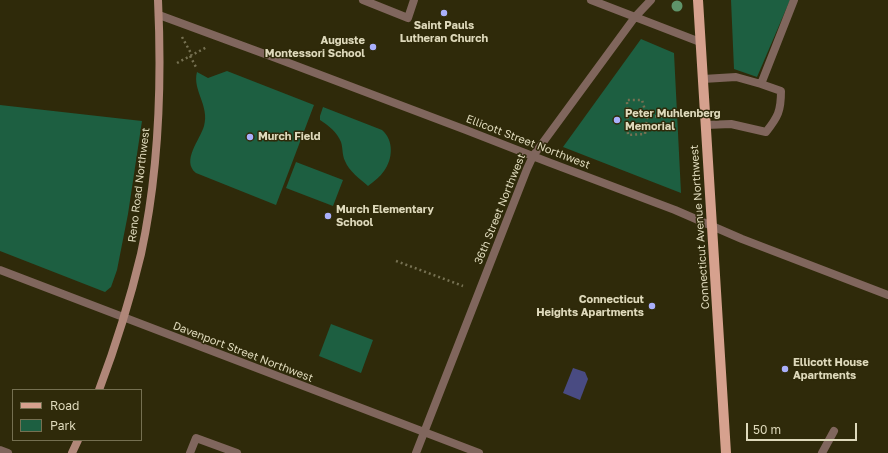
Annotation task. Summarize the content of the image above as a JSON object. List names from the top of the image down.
{
  "streets": {
    "main road": ["Reno Road Northwest", "Connecticut Avenue Northwest"],
    "street": ["Ellicott Street Northwest", "36th Street Northwest", "Davenport Street Northwest"]
  },
  "crossings": [
    ["Ellicott Street Northwest", "Reno Road Northwest"],
    ["Ellicott Street Northwest", "36th Street Northwest"],
    ["Ellicott Street Northwest", "Connecticut Avenue Northwest"],
    ["Reno Road Northwest", "Davenport Street Northwest"],
    ["36th Street Northwest", "Davenport Street Northwest"]
  ],
  "places": [
    "Saint Pauls Lutheran Church",
    "Auguste Montessori School",
    "Peter Muhlenberg Memorial",
    "Murch Field",
    "Murch Elementary School",
    "Connecticut Heights Apartments",
    "Ellicott House Apartments"
  ],
  "legend": ["Road", "Park"],
  "scale_bar": "50 m"
}
